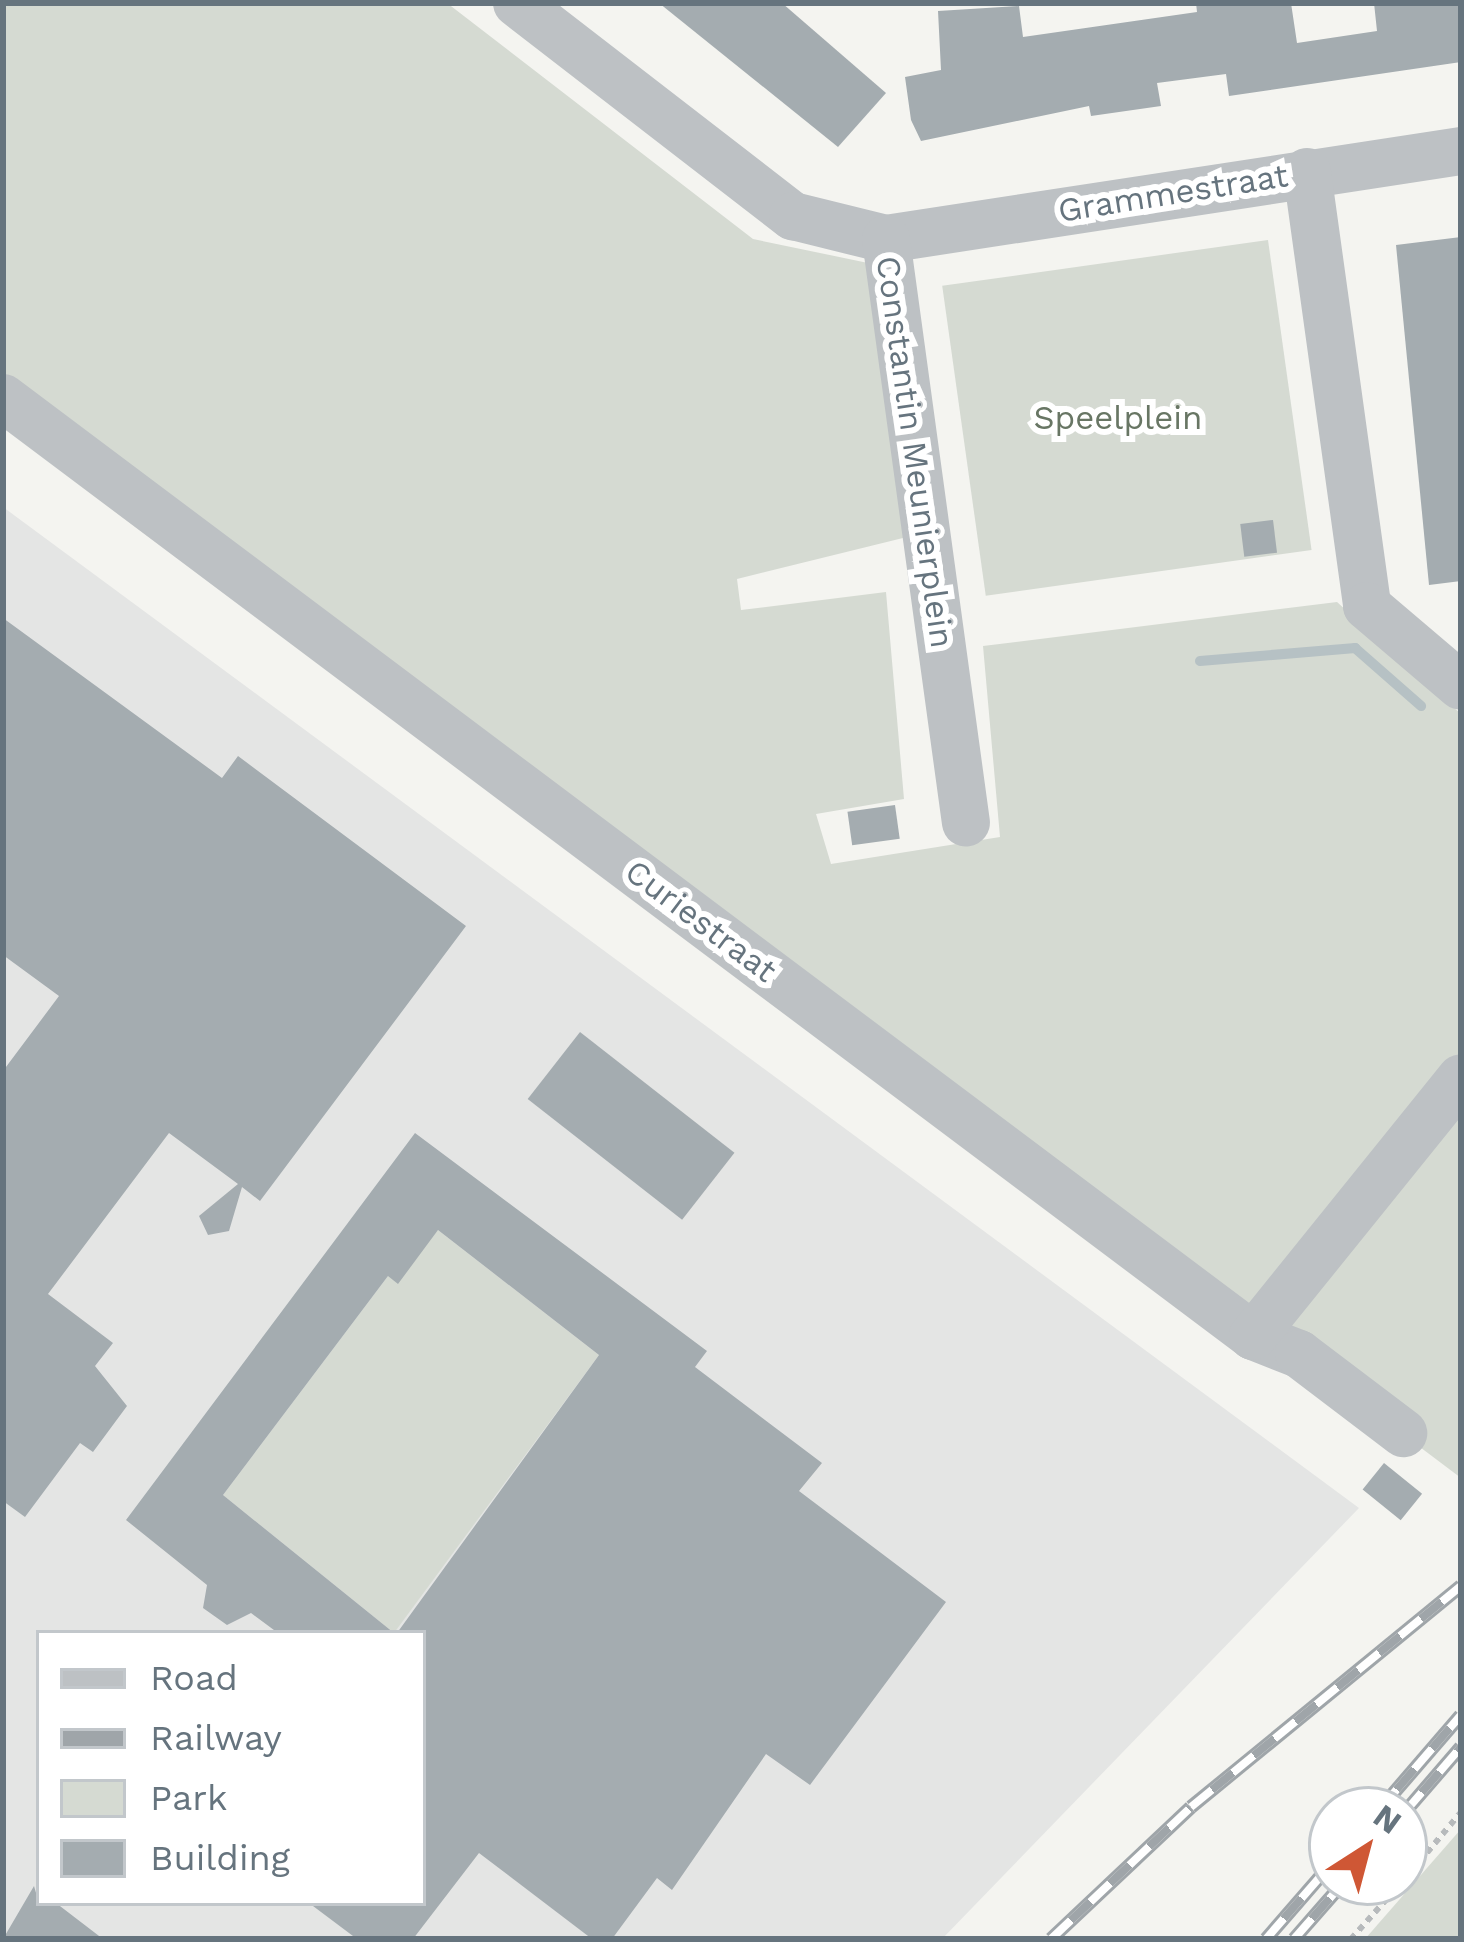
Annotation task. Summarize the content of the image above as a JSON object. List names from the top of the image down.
{
  "streets": {
    "street": ["Grammestraat", "Constantin Meunierplein", "Curiestraat"]
  },
  "crossings": [
    ["Grammestraat", "Constantin Meunierplein"]
  ],
  "parks": ["Speelplein"],
  "legend": [
    "Road",
    "Railway",
    "Park",
    "Building"
  ],
  "north": "top right"
}
